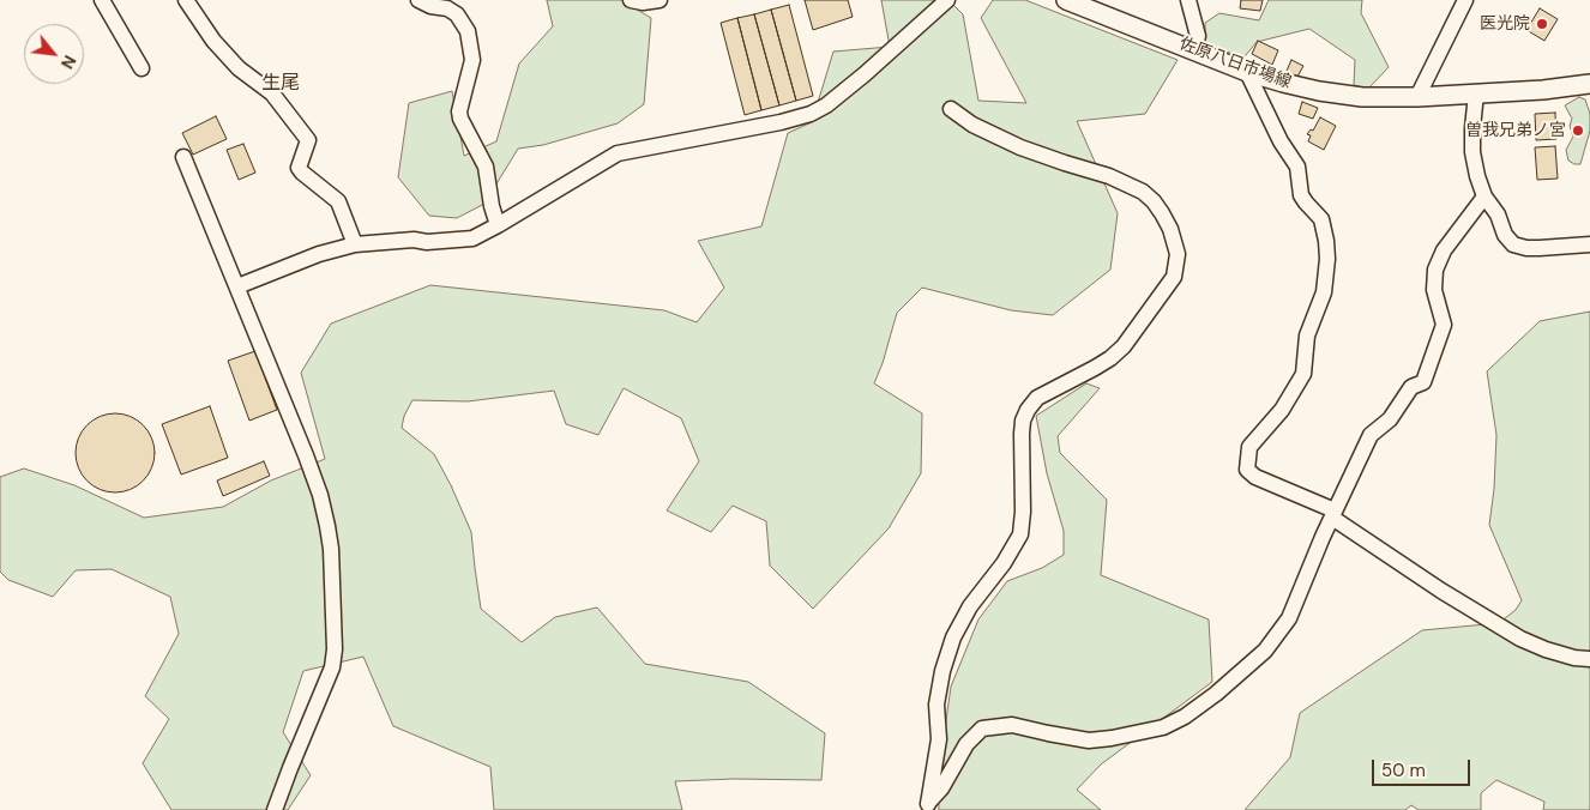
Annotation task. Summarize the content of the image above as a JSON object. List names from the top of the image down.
{
  "streets": {
    "main road": ["佐原八日市場線"]
  },
  "districts": ["生尾"],
  "places": ["医光院", "曽我兄弟ノ宮"],
  "scale_bar": "50 m",
  "north": "bottom right"
}
